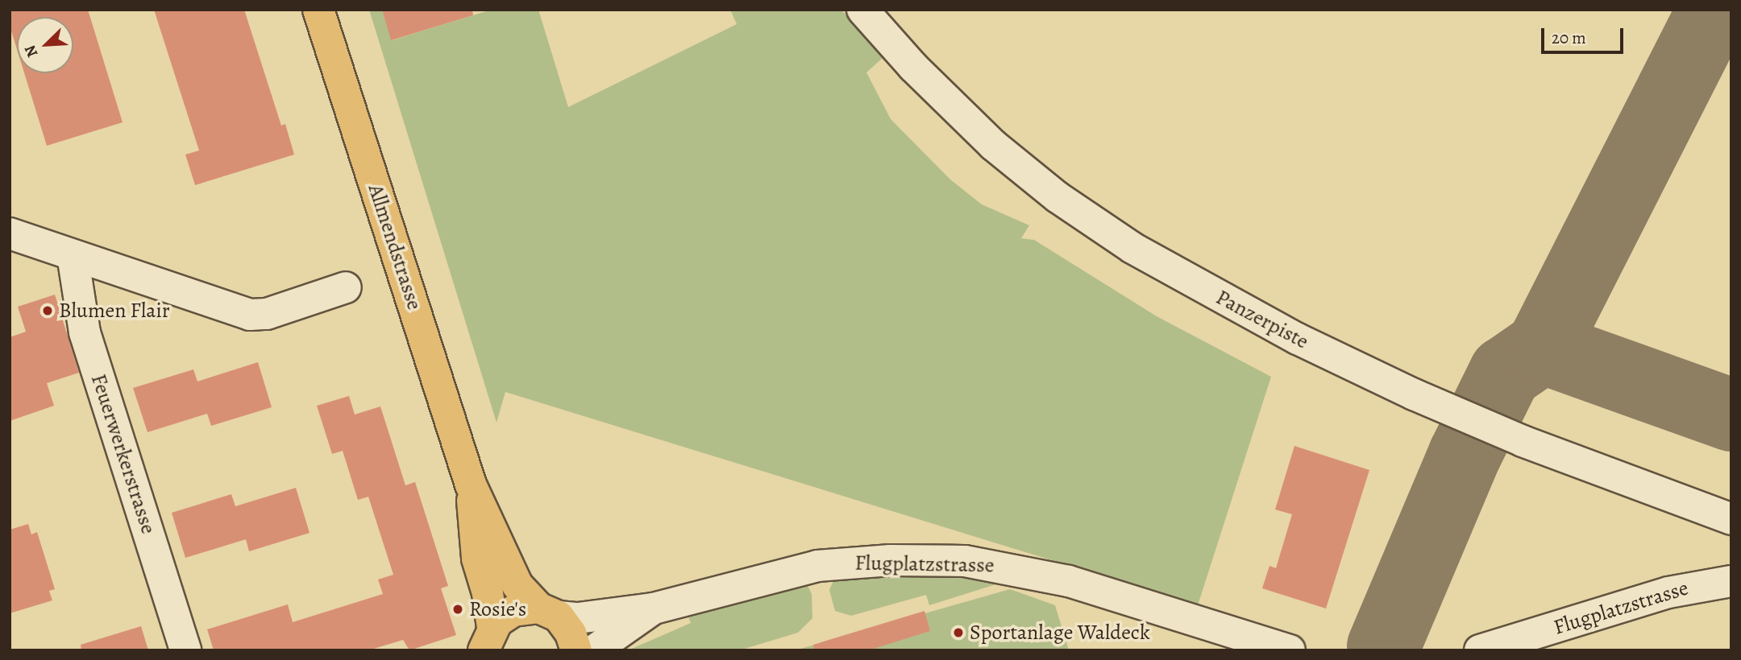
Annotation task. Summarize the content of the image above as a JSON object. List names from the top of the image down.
{
  "streets": {
    "main road": ["Allmendstrasse"],
    "street": ["Panzerpiste", "Feuerwerkerstrasse", "Flugplatzstrasse"]
  },
  "crossings": [
    ["Allmendstrasse", "Flugplatzstrasse"]
  ],
  "places": ["Blumen Flair", "Rosie's", "Sportanlage Waldeck"],
  "scale_bar": "20 m",
  "north": "bottom left"
}
